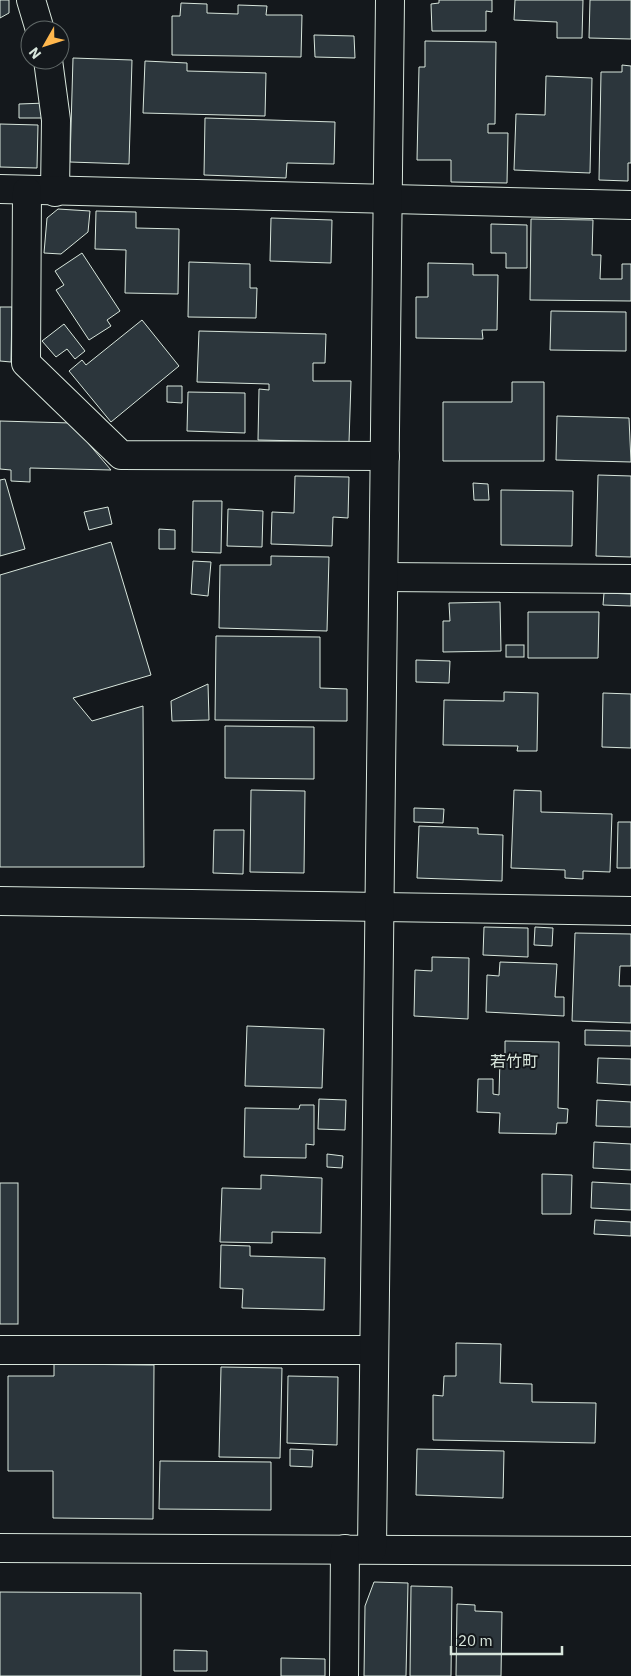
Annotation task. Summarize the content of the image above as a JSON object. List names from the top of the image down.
{
  "districts": ["若竹町"],
  "scale_bar": "20 m",
  "north": "bottom left"
}
